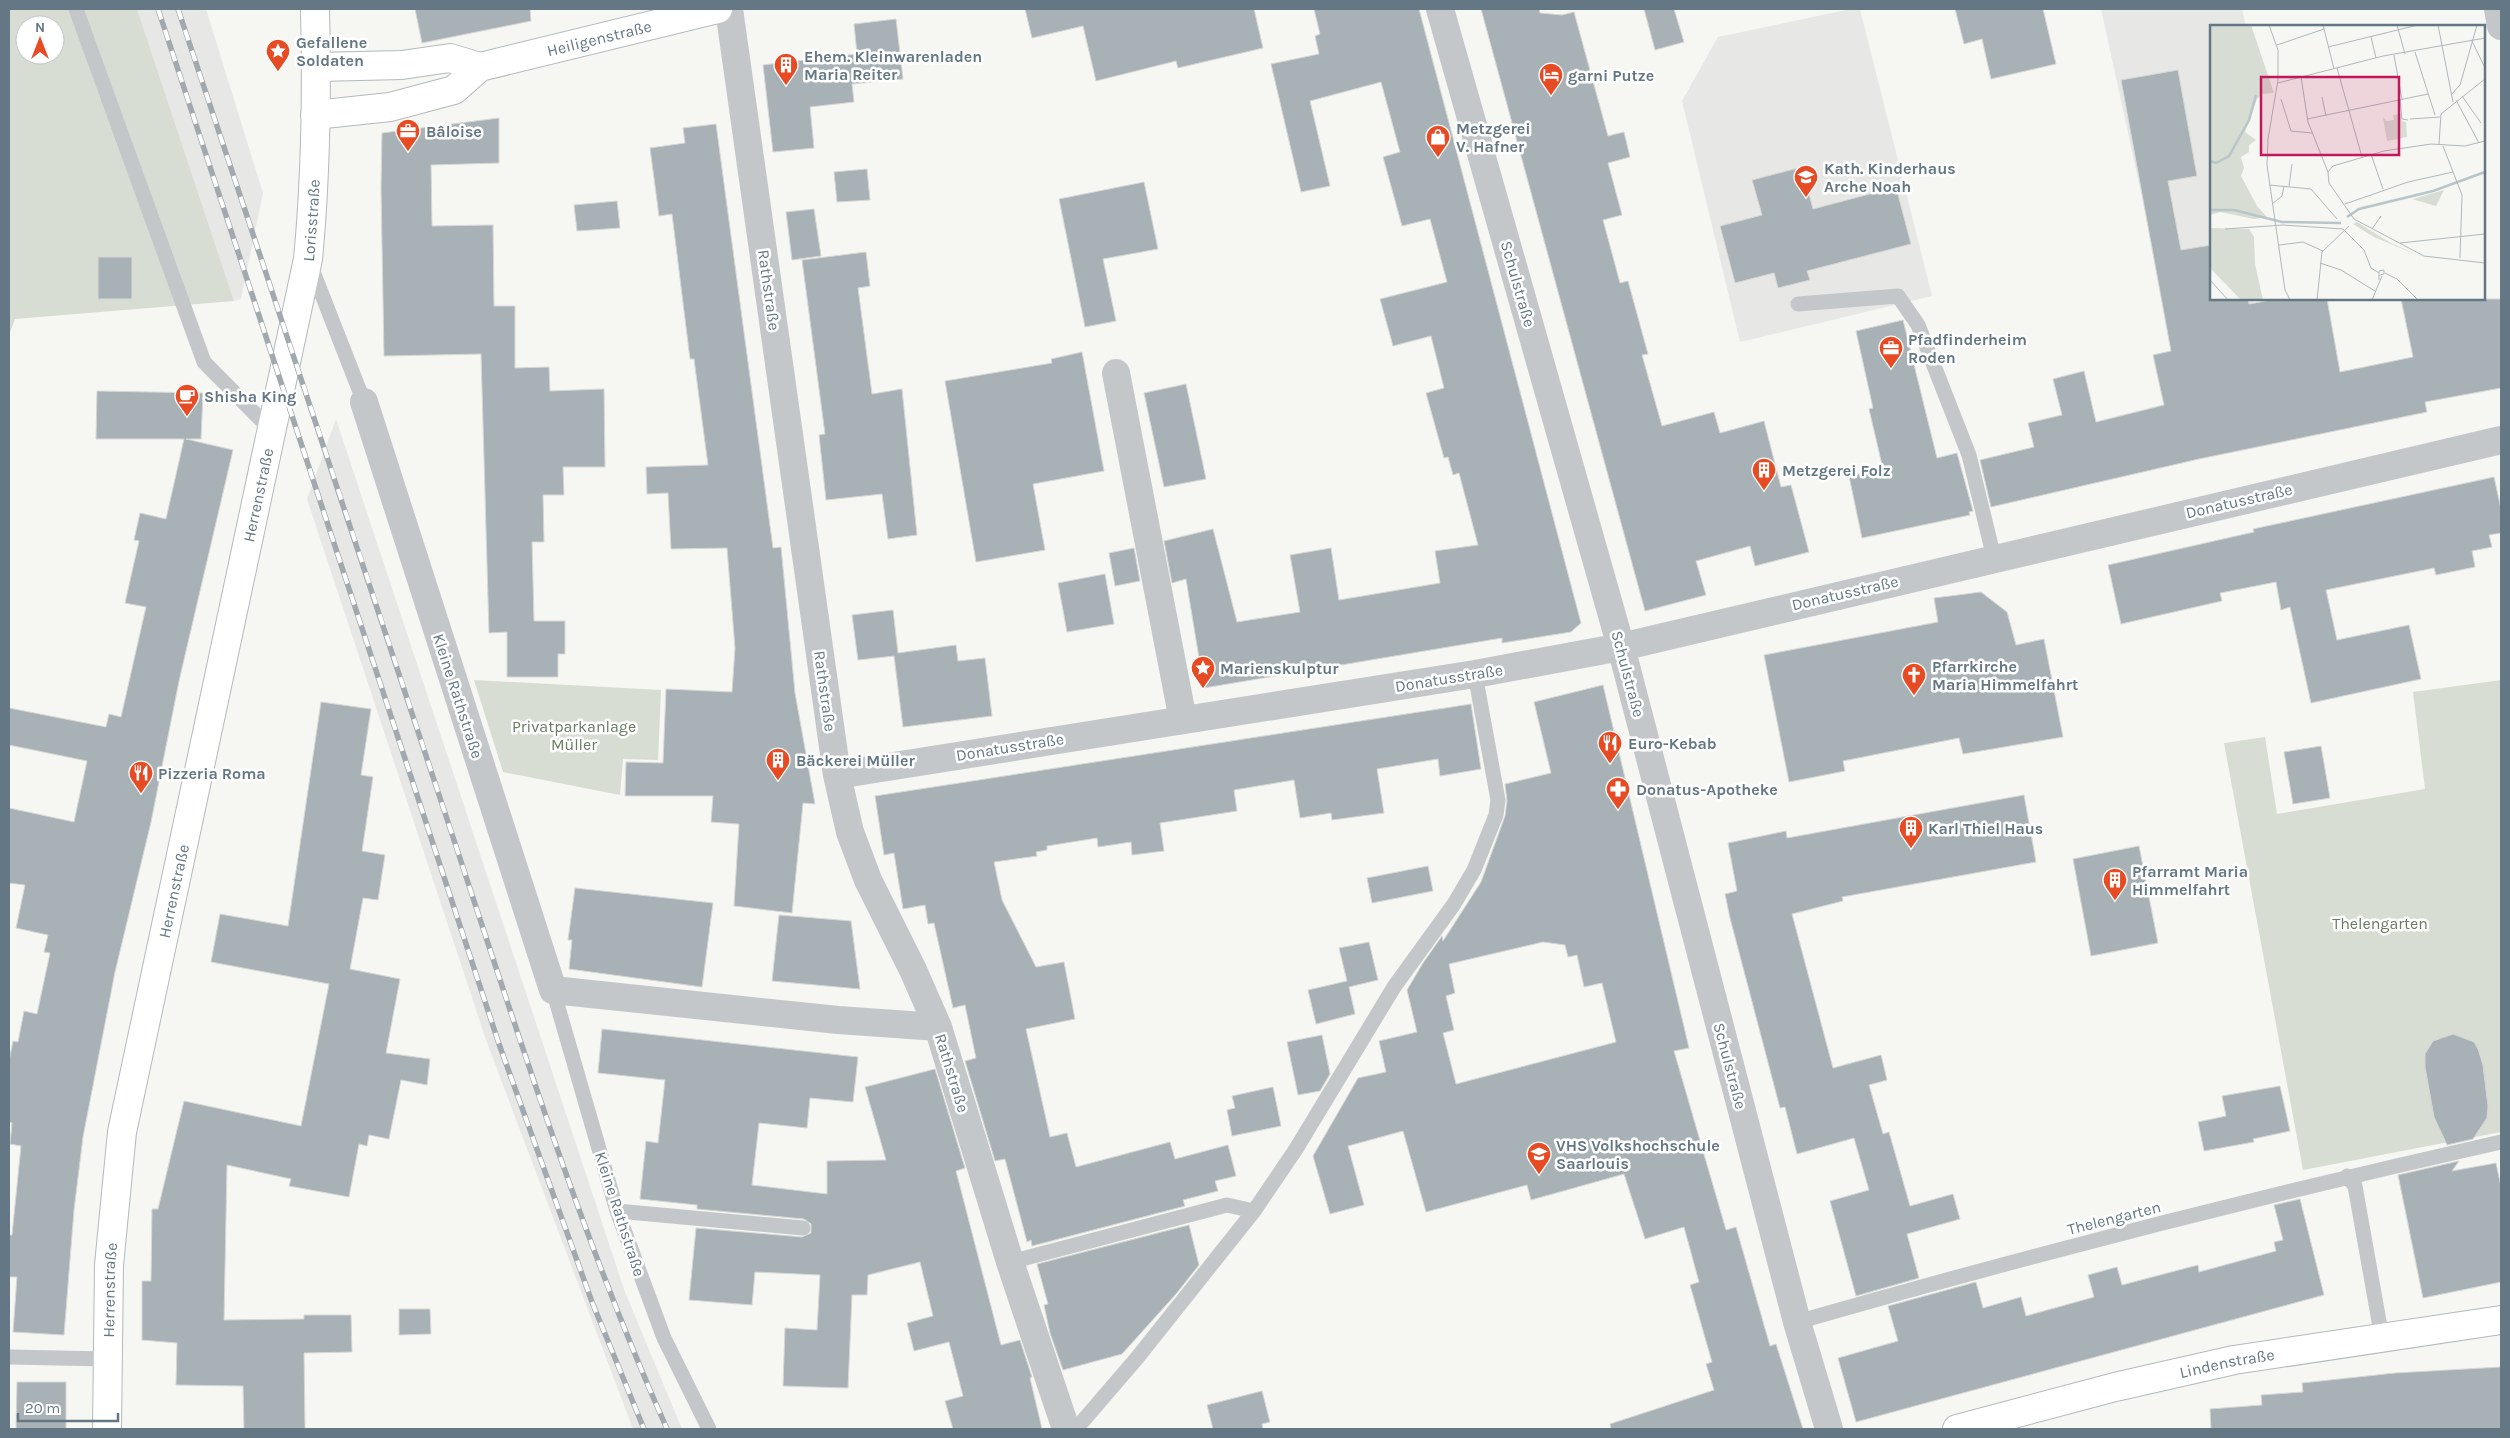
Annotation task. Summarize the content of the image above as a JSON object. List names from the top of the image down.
{
  "streets": {
    "street": [
      "Heiligenstraße",
      "Lorisstraße",
      "Schulstraße",
      "Rathstraße",
      "Herrenstraße",
      "Donatusstraße",
      "Kleine Rathstraße",
      "Lindenstraße"
    ],
    "lane": ["Thelengarten"]
  },
  "crossings": [
    ["Heiligenstraße", "Lorisstraße"],
    ["Lorisstraße", "Herrenstraße"],
    ["Schulstraße", "Donatusstraße"],
    ["Schulstraße", "Thelengarten"],
    ["Rathstraße", "Donatusstraße"]
  ],
  "parks": ["Privatparkanlage Müller", "Thelengarten"],
  "places": {
    "place": ["Gefallene Soldaten", "Marienskulptur"],
    "building": [
      "Ehem. Kleinwarenladen Maria Reiter",
      "Metzgerei Folz",
      "Bäckerei Müller",
      "Karl Thiel Haus",
      "Pfarramt Maria Himmelfahrt"
    ],
    "hotel": ["garni Putze"],
    "office": ["Bâloise", "Pfadfinderheim Roden"],
    "shop": ["Metzgerei V. Hafner"],
    "school or university": ["Kath. Kinderhaus Arche Noah", "VHS Volkshochschule Saarlouis"],
    "cafe": ["Shisha King"],
    "church": ["Pfarrkirche Maria Himmelfahrt"],
    "restaurant": ["Euro-Kebab", "Pizzeria Roma"],
    "pharmacy": ["Donatus-Apotheke"]
  },
  "scale_bar": "20 m",
  "north": "top"
}
